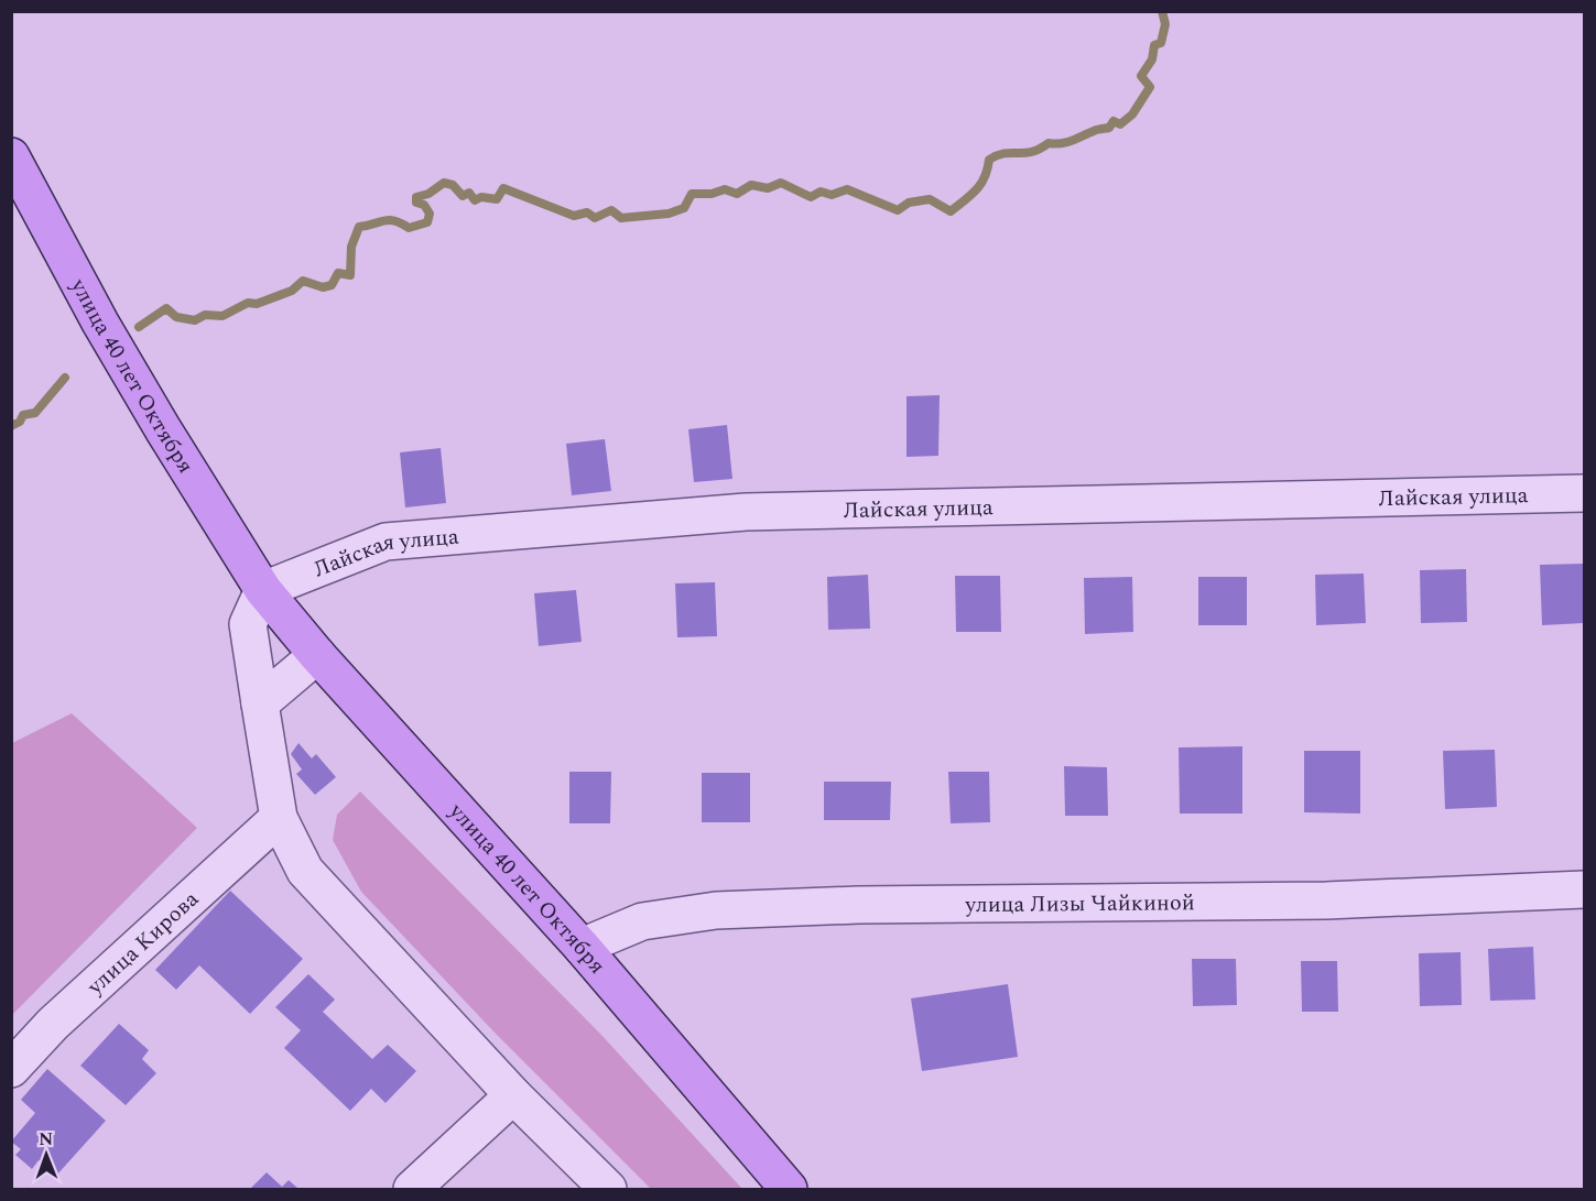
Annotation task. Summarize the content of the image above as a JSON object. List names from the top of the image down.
{
  "streets": {
    "main road": ["улица 40 лет Октября"],
    "street": ["Лайская улица", "улица Лизы Чайкиной", "улица Кирова"]
  },
  "crossings": [
    ["улица 40 лет Октября", "Лайская улица"],
    ["улица 40 лет Октября", "улица Лизы Чайкиной"]
  ],
  "north": "top"
}
